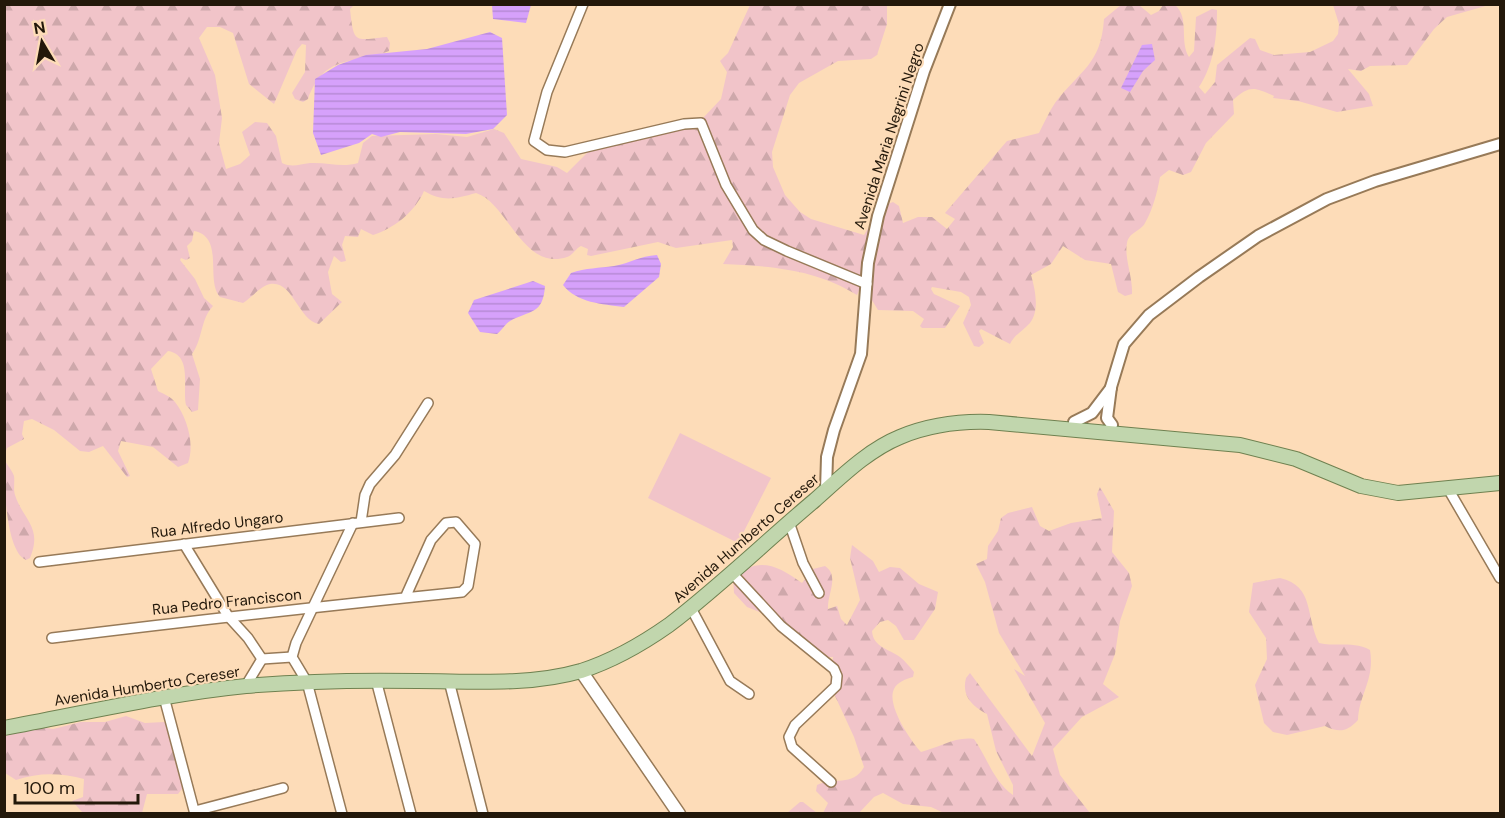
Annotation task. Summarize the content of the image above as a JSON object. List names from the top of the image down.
{
  "streets": {
    "main road": ["Avenida Humberto Cereser"],
    "street": ["Avenida Maria Negrini Negro", "Rua Alfredo Ungaro", "Rua Pedro Franciscon"]
  },
  "crossings": [
    ["Avenida Maria Negrini Negro", "Avenida Humberto Cereser"]
  ],
  "scale_bar": "100 m",
  "north": "top"
}
